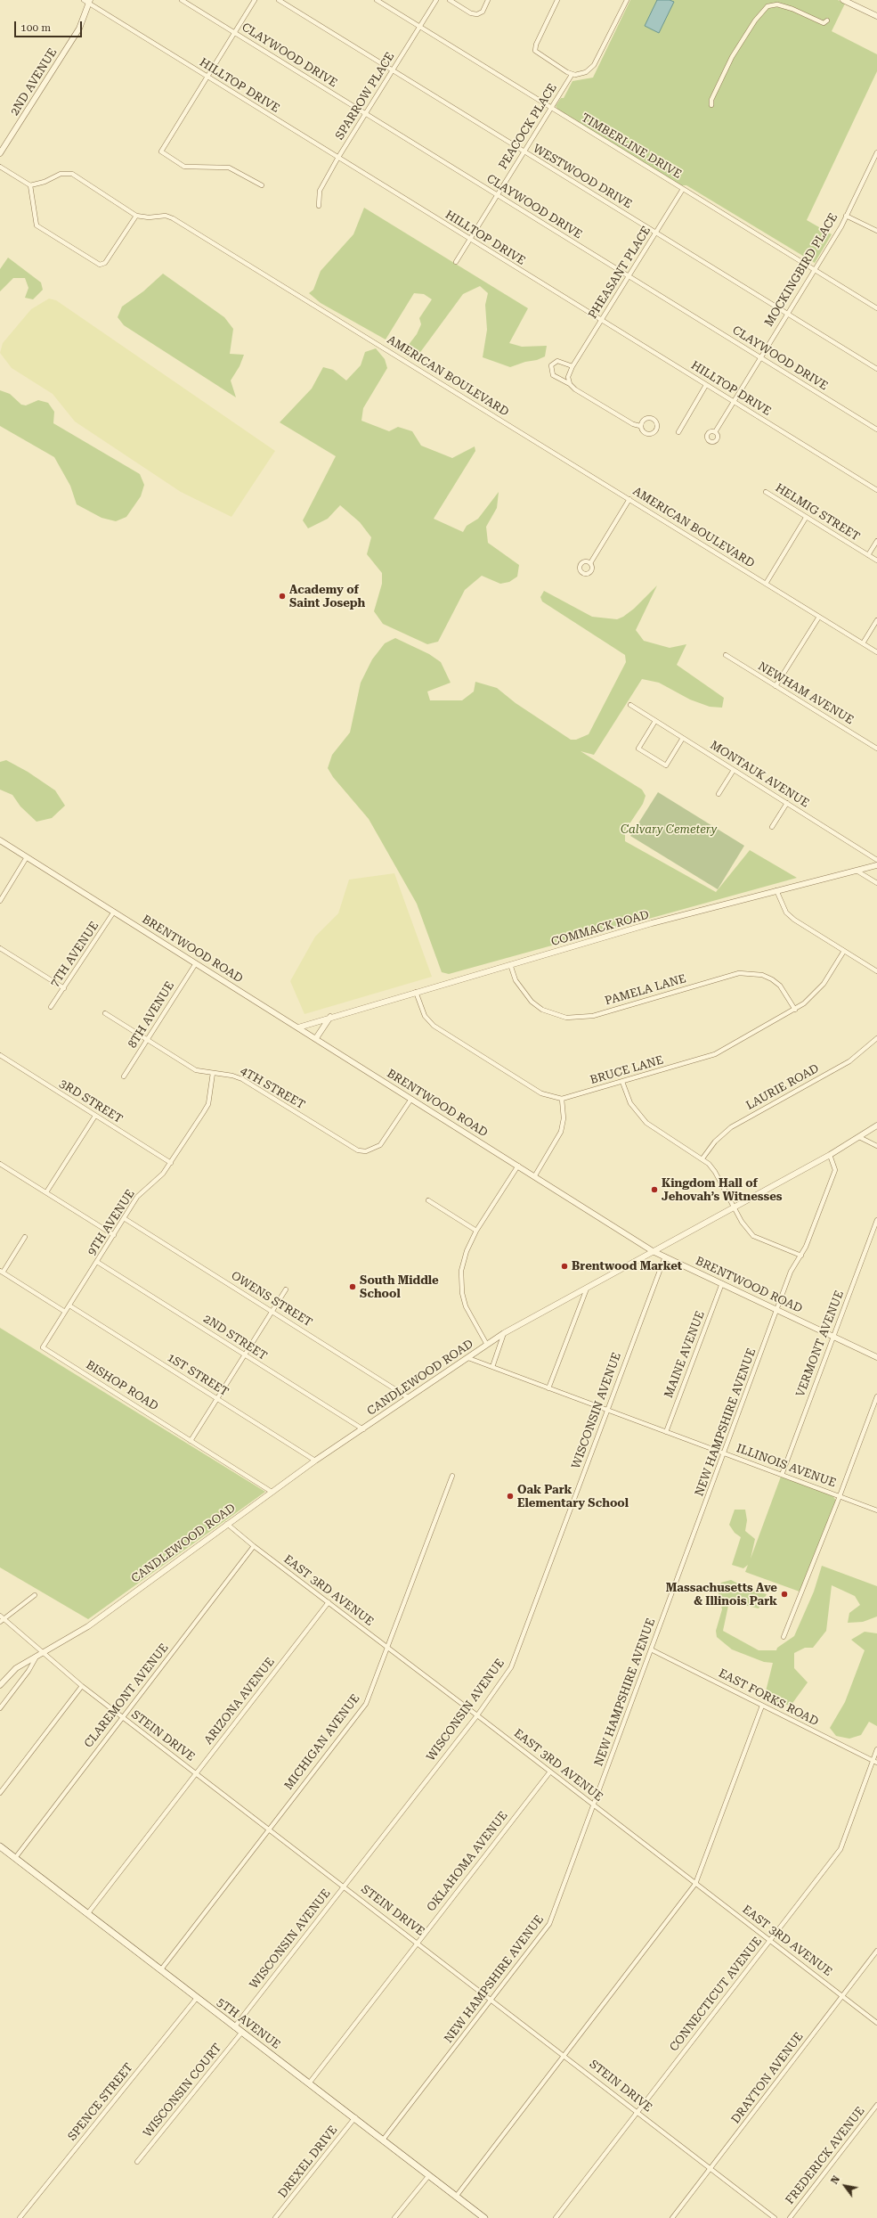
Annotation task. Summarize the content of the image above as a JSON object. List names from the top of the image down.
{
  "streets": {
    "main road": ["5TH AVENUE"],
    "street": [
      "CLAYWOOD DRIVE",
      "2ND AVENUE",
      "HILLTOP DRIVE",
      "SPARROW PLACE",
      "PEACOCK PLACE",
      "TIMBERLINE DRIVE",
      "WESTWOOD DRIVE",
      "MOCKINGBIRD PLACE",
      "PHEASANT PLACE",
      "AMERICAN BOULEVARD",
      "HELMIG STREET",
      "NEWHAM AVENUE",
      "MONTAUK AVENUE",
      "COMMACK ROAD",
      "BRENTWOOD ROAD",
      "7TH AVENUE",
      "PAMELA LANE",
      "8TH AVENUE",
      "BRUCE LANE",
      "LAURIE ROAD",
      "4TH STREET",
      "3RD STREET",
      "9TH AVENUE",
      "OWENS STREET",
      "2ND STREET",
      "VERMONT AVENUE",
      "MAINE AVENUE",
      "1ST STREET",
      "CANDLEWOOD ROAD",
      "BISHOP ROAD",
      "WISCONSIN AVENUE",
      "NEW HAMPSHIRE AVENUE",
      "ILLINOIS AVENUE",
      "EAST 3RD AVENUE",
      "CLAREMONT AVENUE",
      "EAST FORKS ROAD",
      "ARIZONA AVENUE",
      "STEIN DRIVE",
      "MICHIGAN AVENUE",
      "OKLAHOMA AVENUE",
      "CONNECTICUT AVENUE",
      "DRAYTON AVENUE",
      "WISCONSIN COURT",
      "SPENCE STREET",
      "FREDERICK AVENUE",
      "DREXEL DRIVE"
    ]
  },
  "crossings": [
    ["CLAYWOOD DRIVE", "SPARROW PLACE"],
    ["CLAYWOOD DRIVE", "PEACOCK PLACE"],
    ["CLAYWOOD DRIVE", "MOCKINGBIRD PLACE"],
    ["CLAYWOOD DRIVE", "PHEASANT PLACE"],
    ["2ND AVENUE", "HILLTOP DRIVE"],
    ["HILLTOP DRIVE", "SPARROW PLACE"],
    ["HILLTOP DRIVE", "PEACOCK PLACE"],
    ["HILLTOP DRIVE", "MOCKINGBIRD PLACE"],
    ["HILLTOP DRIVE", "PHEASANT PLACE"],
    ["SPARROW PLACE", "TIMBERLINE DRIVE"],
    ["SPARROW PLACE", "WESTWOOD DRIVE"],
    ["PEACOCK PLACE", "TIMBERLINE DRIVE"],
    ["PEACOCK PLACE", "WESTWOOD DRIVE"],
    ["TIMBERLINE DRIVE", "MOCKINGBIRD PLACE"],
    ["TIMBERLINE DRIVE", "PHEASANT PLACE"],
    ["WESTWOOD DRIVE", "MOCKINGBIRD PLACE"],
    ["WESTWOOD DRIVE", "PHEASANT PLACE"],
    ["COMMACK ROAD", "BRENTWOOD ROAD"],
    ["COMMACK ROAD", "PAMELA LANE"],
    ["BRENTWOOD ROAD", "7TH AVENUE"],
    ["BRENTWOOD ROAD", "8TH AVENUE"],
    ["BRENTWOOD ROAD", "4TH STREET"],
    ["BRENTWOOD ROAD", "VERMONT AVENUE"],
    ["BRENTWOOD ROAD", "MAINE AVENUE"],
    ["BRENTWOOD ROAD", "CANDLEWOOD ROAD"],
    ["BRENTWOOD ROAD", "WISCONSIN AVENUE"],
    ["BRENTWOOD ROAD", "NEW HAMPSHIRE AVENUE"],
    ["PAMELA LANE", "BRUCE LANE"],
    ["8TH AVENUE", "4TH STREET"],
    ["4TH STREET", "9TH AVENUE"],
    ["3RD STREET", "9TH AVENUE"],
    ["9TH AVENUE", "OWENS STREET"],
    ["9TH AVENUE", "2ND STREET"],
    ["9TH AVENUE", "1ST STREET"],
    ["9TH AVENUE", "BISHOP ROAD"],
    ["OWENS STREET", "CANDLEWOOD ROAD"],
    ["2ND STREET", "CANDLEWOOD ROAD"],
    ["VERMONT AVENUE", "ILLINOIS AVENUE"],
    ["MAINE AVENUE", "ILLINOIS AVENUE"],
    ["1ST STREET", "CANDLEWOOD ROAD"],
    ["CANDLEWOOD ROAD", "BISHOP ROAD"],
    ["CANDLEWOOD ROAD", "NEW HAMPSHIRE AVENUE"],
    ["CANDLEWOOD ROAD", "ILLINOIS AVENUE"],
    ["CANDLEWOOD ROAD", "EAST 3RD AVENUE"],
    ["CANDLEWOOD ROAD", "STEIN DRIVE"],
    ["WISCONSIN AVENUE", "ILLINOIS AVENUE"],
    ["WISCONSIN AVENUE", "EAST 3RD AVENUE"],
    ["WISCONSIN AVENUE", "STEIN DRIVE"],
    ["WISCONSIN AVENUE", "5TH AVENUE"],
    ["NEW HAMPSHIRE AVENUE", "ILLINOIS AVENUE"],
    ["NEW HAMPSHIRE AVENUE", "EAST 3RD AVENUE"],
    ["NEW HAMPSHIRE AVENUE", "EAST FORKS ROAD"],
    ["NEW HAMPSHIRE AVENUE", "STEIN DRIVE"],
    ["NEW HAMPSHIRE AVENUE", "5TH AVENUE"],
    ["EAST 3RD AVENUE", "CLAREMONT AVENUE"],
    ["EAST 3RD AVENUE", "ARIZONA AVENUE"],
    ["EAST 3RD AVENUE", "MICHIGAN AVENUE"],
    ["EAST 3RD AVENUE", "OKLAHOMA AVENUE"],
    ["EAST 3RD AVENUE", "CONNECTICUT AVENUE"],
    ["EAST 3RD AVENUE", "DRAYTON AVENUE"],
    ["CLAREMONT AVENUE", "STEIN DRIVE"],
    ["CLAREMONT AVENUE", "5TH AVENUE"],
    ["EAST FORKS ROAD", "CONNECTICUT AVENUE"],
    ["ARIZONA AVENUE", "STEIN DRIVE"],
    ["ARIZONA AVENUE", "5TH AVENUE"],
    ["STEIN DRIVE", "MICHIGAN AVENUE"],
    ["STEIN DRIVE", "OKLAHOMA AVENUE"],
    ["STEIN DRIVE", "CONNECTICUT AVENUE"],
    ["STEIN DRIVE", "DRAYTON AVENUE"],
    ["MICHIGAN AVENUE", "5TH AVENUE"],
    ["OKLAHOMA AVENUE", "5TH AVENUE"],
    ["5TH AVENUE", "WISCONSIN COURT"],
    ["5TH AVENUE", "SPENCE STREET"],
    ["5TH AVENUE", "DREXEL DRIVE"]
  ],
  "parks": ["Calvary Cemetery"],
  "places": [
    "Academy of Saint Joseph",
    "Kingdom Hall of Jehovah’s Witnesses",
    "Brentwood Market",
    "South Middle School",
    "Oak Park Elementary School",
    "Massachusetts Ave & Illinois Park"
  ],
  "scale_bar": "100 m",
  "north": "top left"
}
